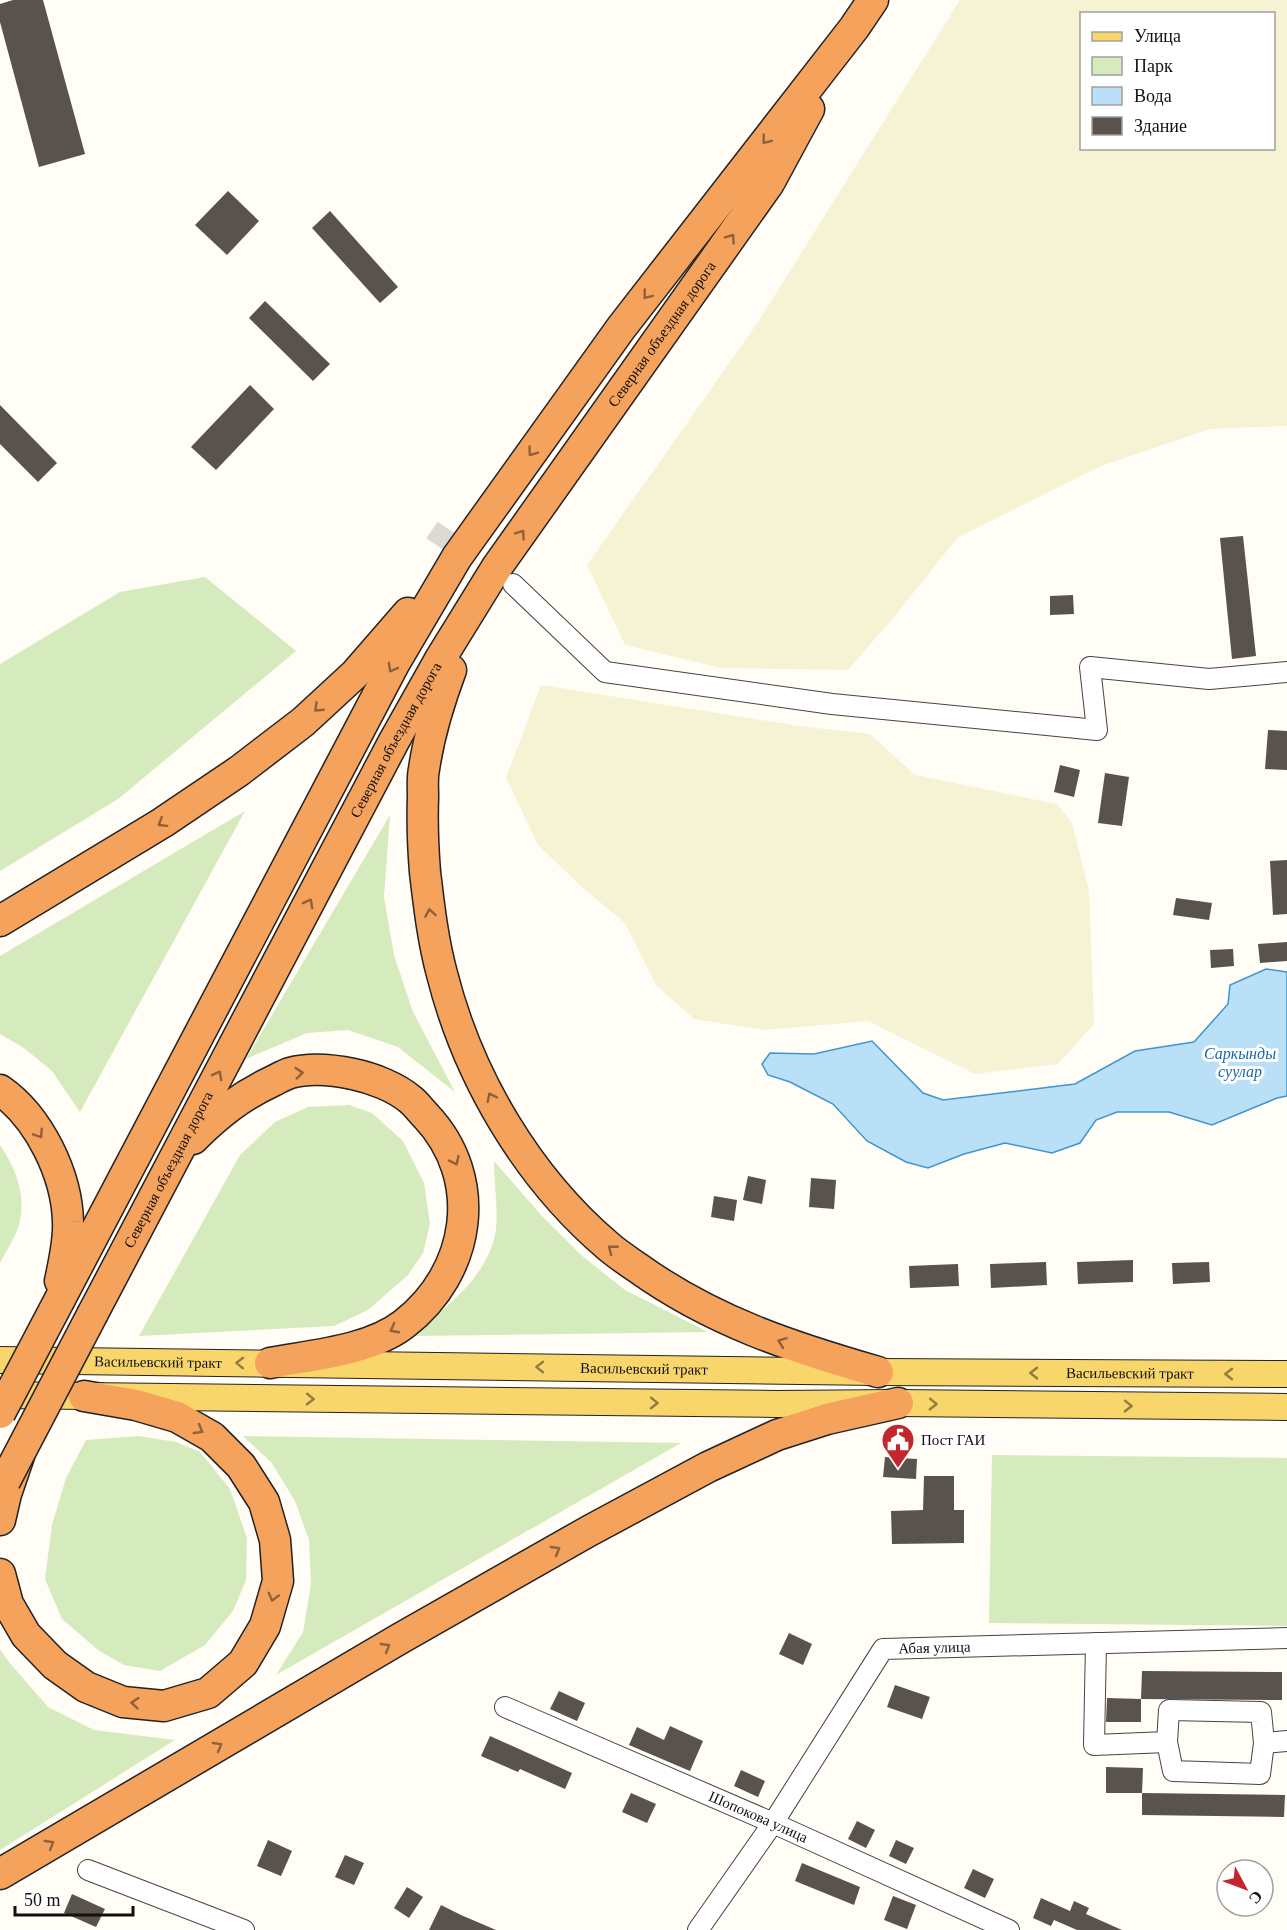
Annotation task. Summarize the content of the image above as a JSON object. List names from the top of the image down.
{
  "streets": {
    "highway": ["Северная объездная дорога"],
    "main road": ["Васильевский тракт"],
    "street": ["Абая улица", "Шопокова улица"]
  },
  "crossings": [
    ["Абая улица", "Шопокова улица"]
  ],
  "water": ["Саркынды суулар"],
  "places": {
    "public building": ["Пост ГАИ"]
  },
  "legend": [
    "Улица",
    "Парк",
    "Вода",
    "Здание"
  ],
  "scale_bar": "50 m",
  "north": "bottom right"
}
